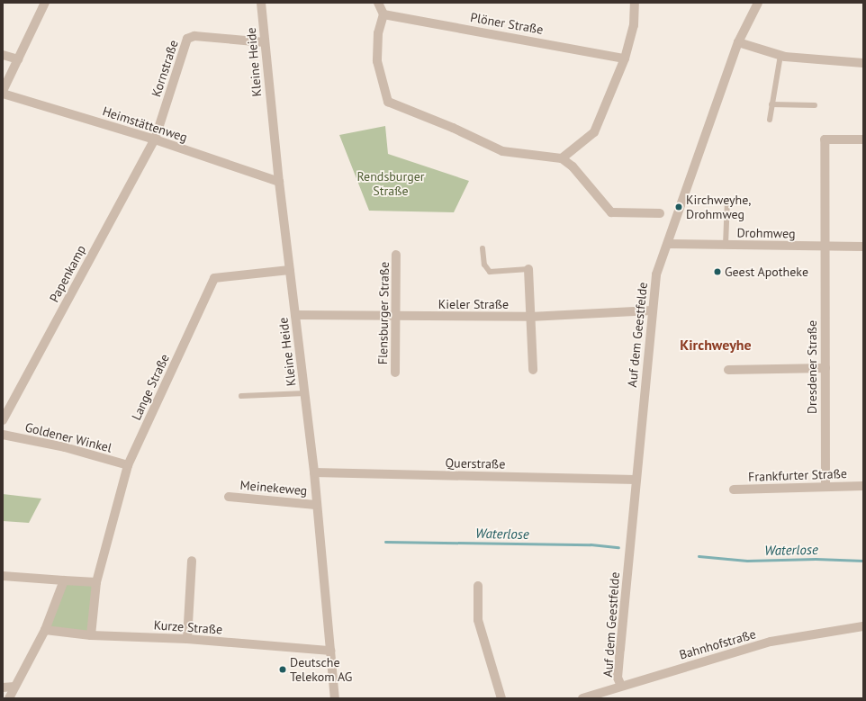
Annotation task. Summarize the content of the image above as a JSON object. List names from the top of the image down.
{
  "streets": {
    "street": [
      "Plöner Straße",
      "Kleine Heide",
      "Kornstraße",
      "Heimstättenweg",
      "Drohmweg",
      "Papenkamp",
      "Kieler Straße",
      "Flensburger Straße",
      "Auf dem Geestfelde",
      "Dresdener Straße",
      "Lange Straße",
      "Goldener Winkel",
      "Querstraße",
      "Frankfurter Straße",
      "Meinekeweg",
      "Kurze Straße",
      "Bahnhofstraße"
    ]
  },
  "crossings": [
    ["Kleine Heide", "Kornstraße"],
    ["Kleine Heide", "Heimstättenweg"],
    ["Kleine Heide", "Kieler Straße"],
    ["Kleine Heide", "Lange Straße"],
    ["Kleine Heide", "Querstraße"],
    ["Kleine Heide", "Meinekeweg"],
    ["Kleine Heide", "Kurze Straße"],
    ["Kornstraße", "Heimstättenweg"],
    ["Kornstraße", "Papenkamp"],
    ["Heimstättenweg", "Papenkamp"],
    ["Drohmweg", "Auf dem Geestfelde"],
    ["Drohmweg", "Dresdener Straße"],
    ["Kieler Straße", "Flensburger Straße"],
    ["Kieler Straße", "Auf dem Geestfelde"],
    ["Auf dem Geestfelde", "Querstraße"],
    ["Auf dem Geestfelde", "Bahnhofstraße"],
    ["Dresdener Straße", "Frankfurter Straße"],
    ["Lange Straße", "Goldener Winkel"],
    ["Lange Straße", "Kurze Straße"]
  ],
  "districts": ["Kirchweyhe"],
  "water": ["Waterlose"],
  "parks": ["Rendsburger Straße"],
  "places": ["Kirchweyhe, Drohmweg", "Geest Apotheke", "Deutsche Telekom AG"]
}
